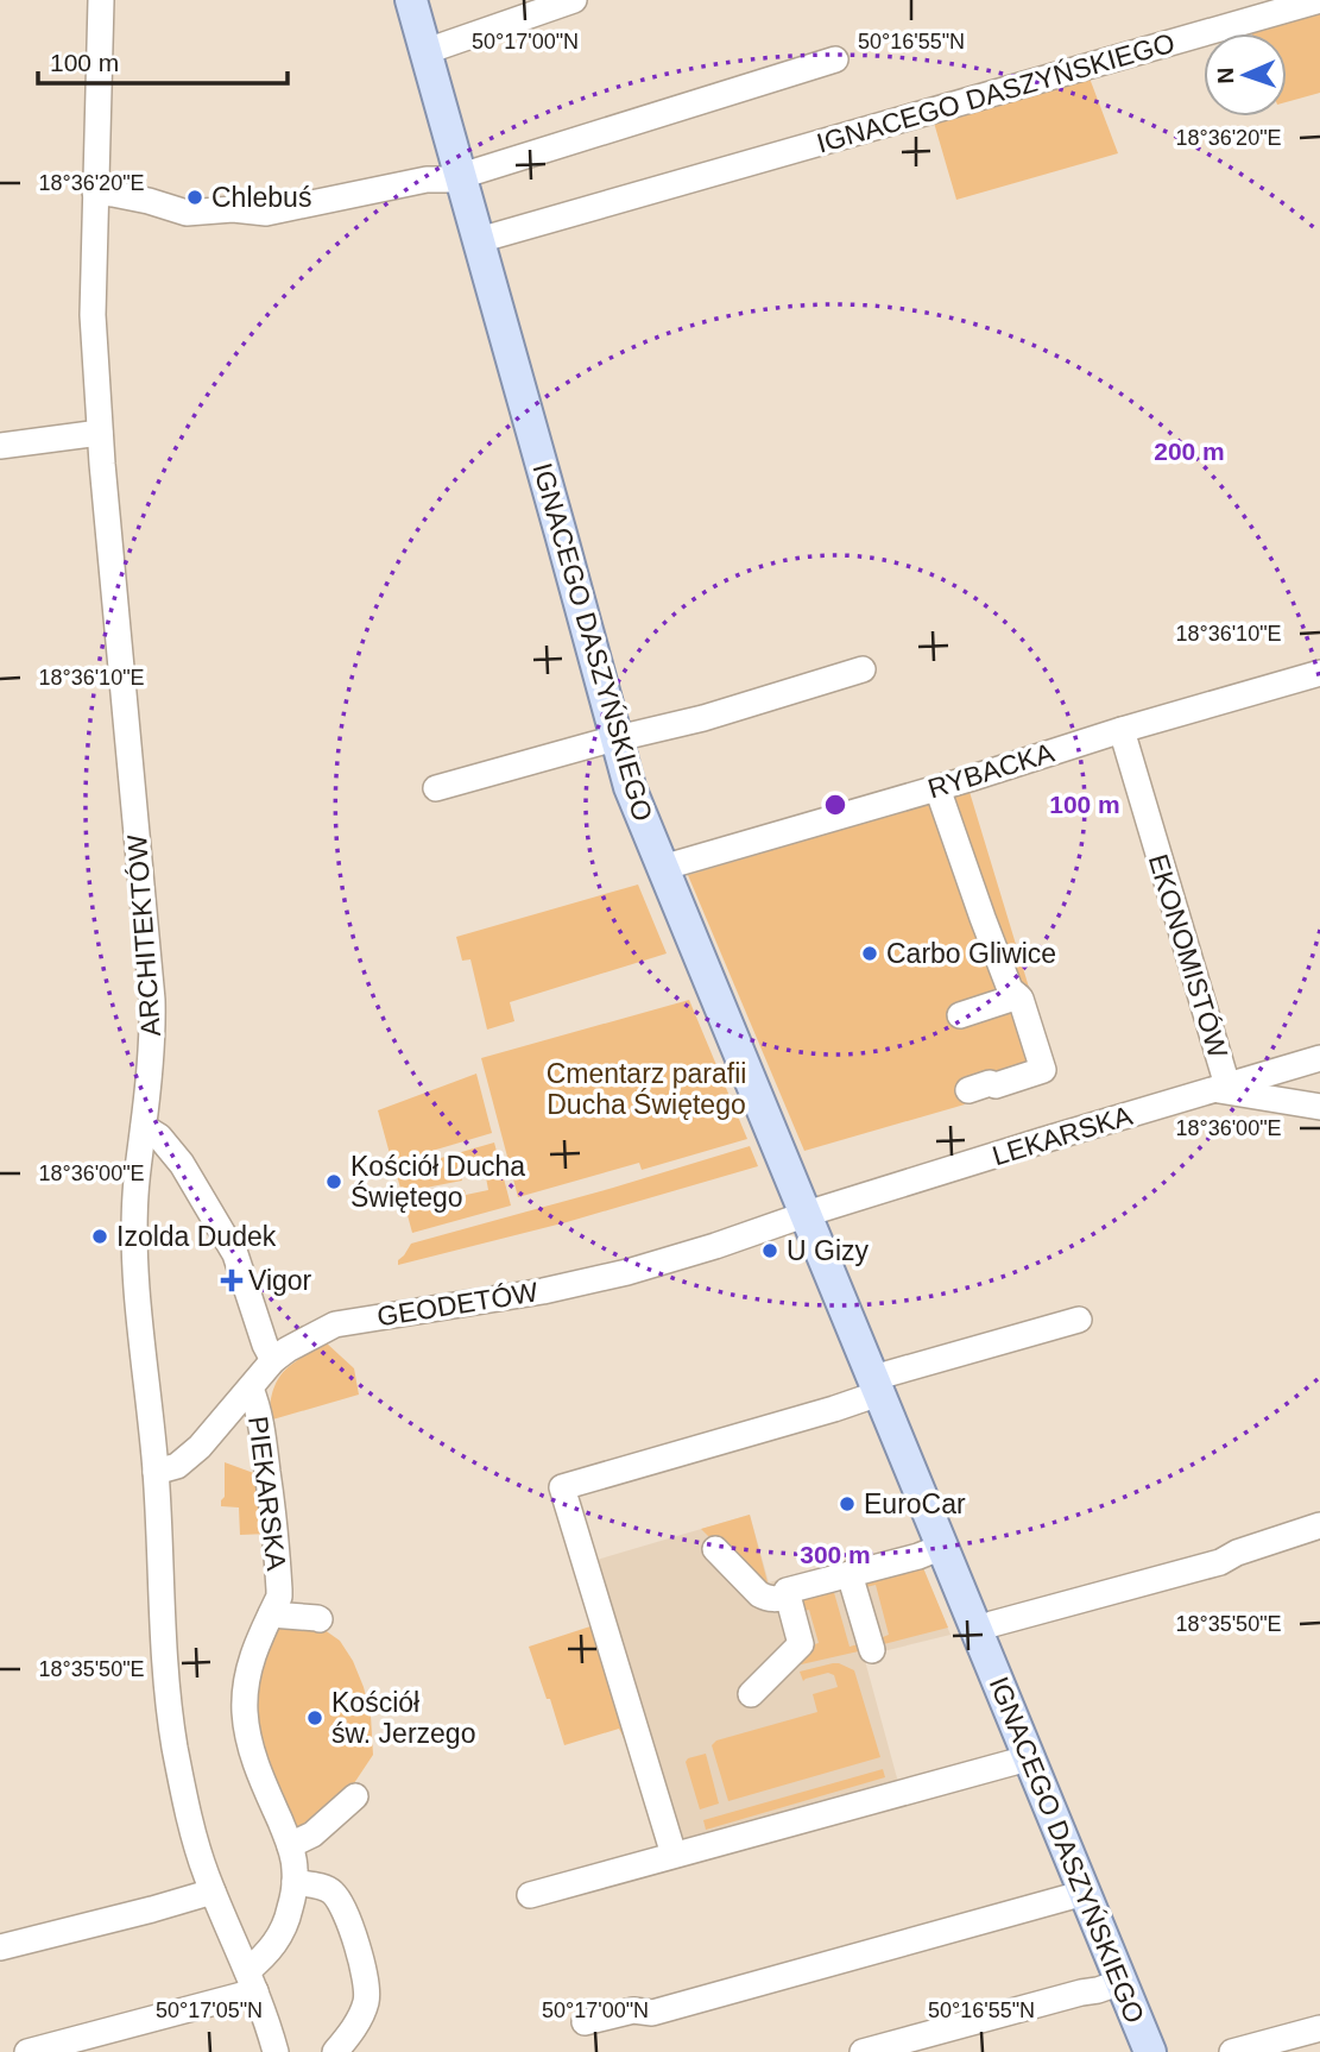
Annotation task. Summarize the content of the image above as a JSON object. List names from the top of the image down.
{
  "streets": {
    "main road": ["IGNACEGO DASZYŃSKIEGO"],
    "street": [
      "RYBACKA",
      "ARCHITEKTÓW",
      "EKONOMISTÓW",
      "LEKARSKA",
      "GEODETÓW",
      "PIEKARSKA"
    ]
  },
  "crossings": [
    ["IGNACEGO DASZYŃSKIEGO", "RYBACKA"],
    ["IGNACEGO DASZYŃSKIEGO", "LEKARSKA"],
    ["IGNACEGO DASZYŃSKIEGO", "GEODETÓW"],
    ["RYBACKA", "EKONOMISTÓW"],
    ["ARCHITEKTÓW", "GEODETÓW"],
    ["ARCHITEKTÓW", "PIEKARSKA"],
    ["EKONOMISTÓW", "LEKARSKA"],
    ["LEKARSKA", "GEODETÓW"],
    ["GEODETÓW", "PIEKARSKA"]
  ],
  "parks": ["Cmentarz parafii Ducha Świętego"],
  "places": {
    "other": [
      "Chlebuś",
      "Carbo Gliwice",
      "Kościół Ducha Świętego",
      "Izolda Dudek",
      "U Gizy",
      "EuroCar",
      "Kościół św. Jerzego"
    ],
    "health": ["Vigor"]
  },
  "scale_bar": "100 m",
  "north": "left",
  "coordinates": [
    "50°17'00\"N",
    "50°16'55\"N",
    "18°36'20\"E",
    "18°36'10\"E",
    "18°36'00\"E",
    "18°35'50\"E",
    "50°17'05\"N"
  ],
  "rings": ["200 m", "100 m", "300 m"]
}
